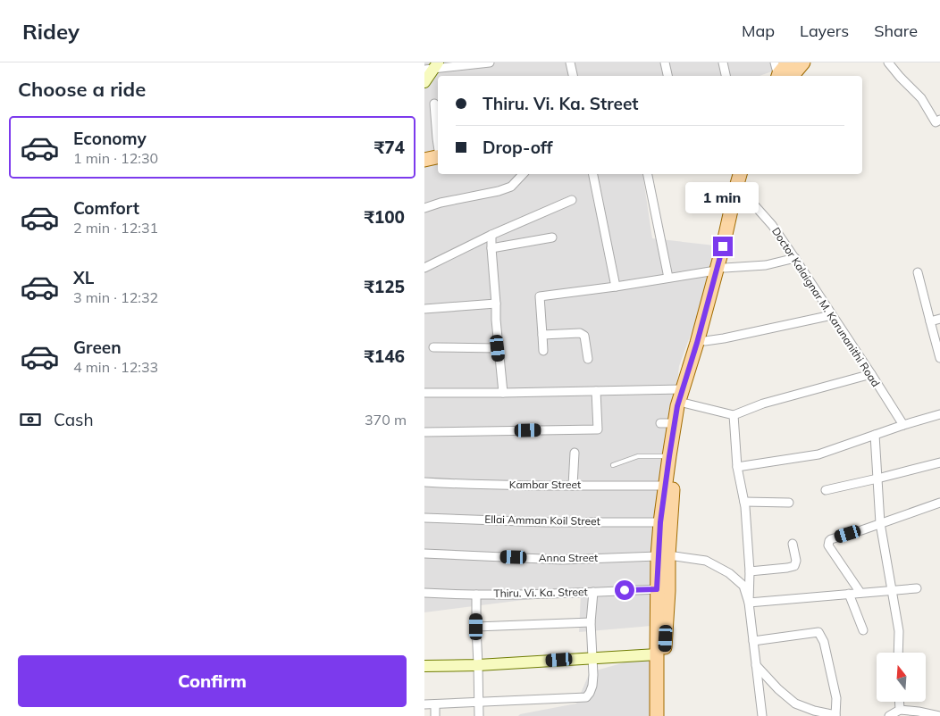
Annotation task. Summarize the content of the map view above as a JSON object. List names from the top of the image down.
{
  "streets": {
    "street": [
      "Doctor Kalaignar M. Karunanithi Road",
      "Kambar Street",
      "Ellai Amman Koil Street",
      "Anna Street",
      "Thiru. Vi. Ka. Street"
    ]
  },
  "north": "top",
  "page": {
    "header": "Ridey",
    "nav": ["Map", "Layers", "Share"],
    "heading": "Choose a ride",
    "banner": ["Thiru. Vi. Ka. Street", "Drop-off"],
    "list": [
      {
        "name": "Economy",
        "note": "1 min · 12:30",
        "value": "₹74"
      },
      {
        "name": "Comfort",
        "note": "2 min · 12:31",
        "value": "₹100"
      },
      {
        "name": "XL",
        "note": "3 min · 12:32",
        "value": "₹125"
      },
      {
        "name": "Green",
        "note": "4 min · 12:33",
        "value": "₹146"
      }
    ],
    "bubble": "1 min",
    "pay": ["Cash", "370 m"],
    "buttons": "Confirm"
  }
}
